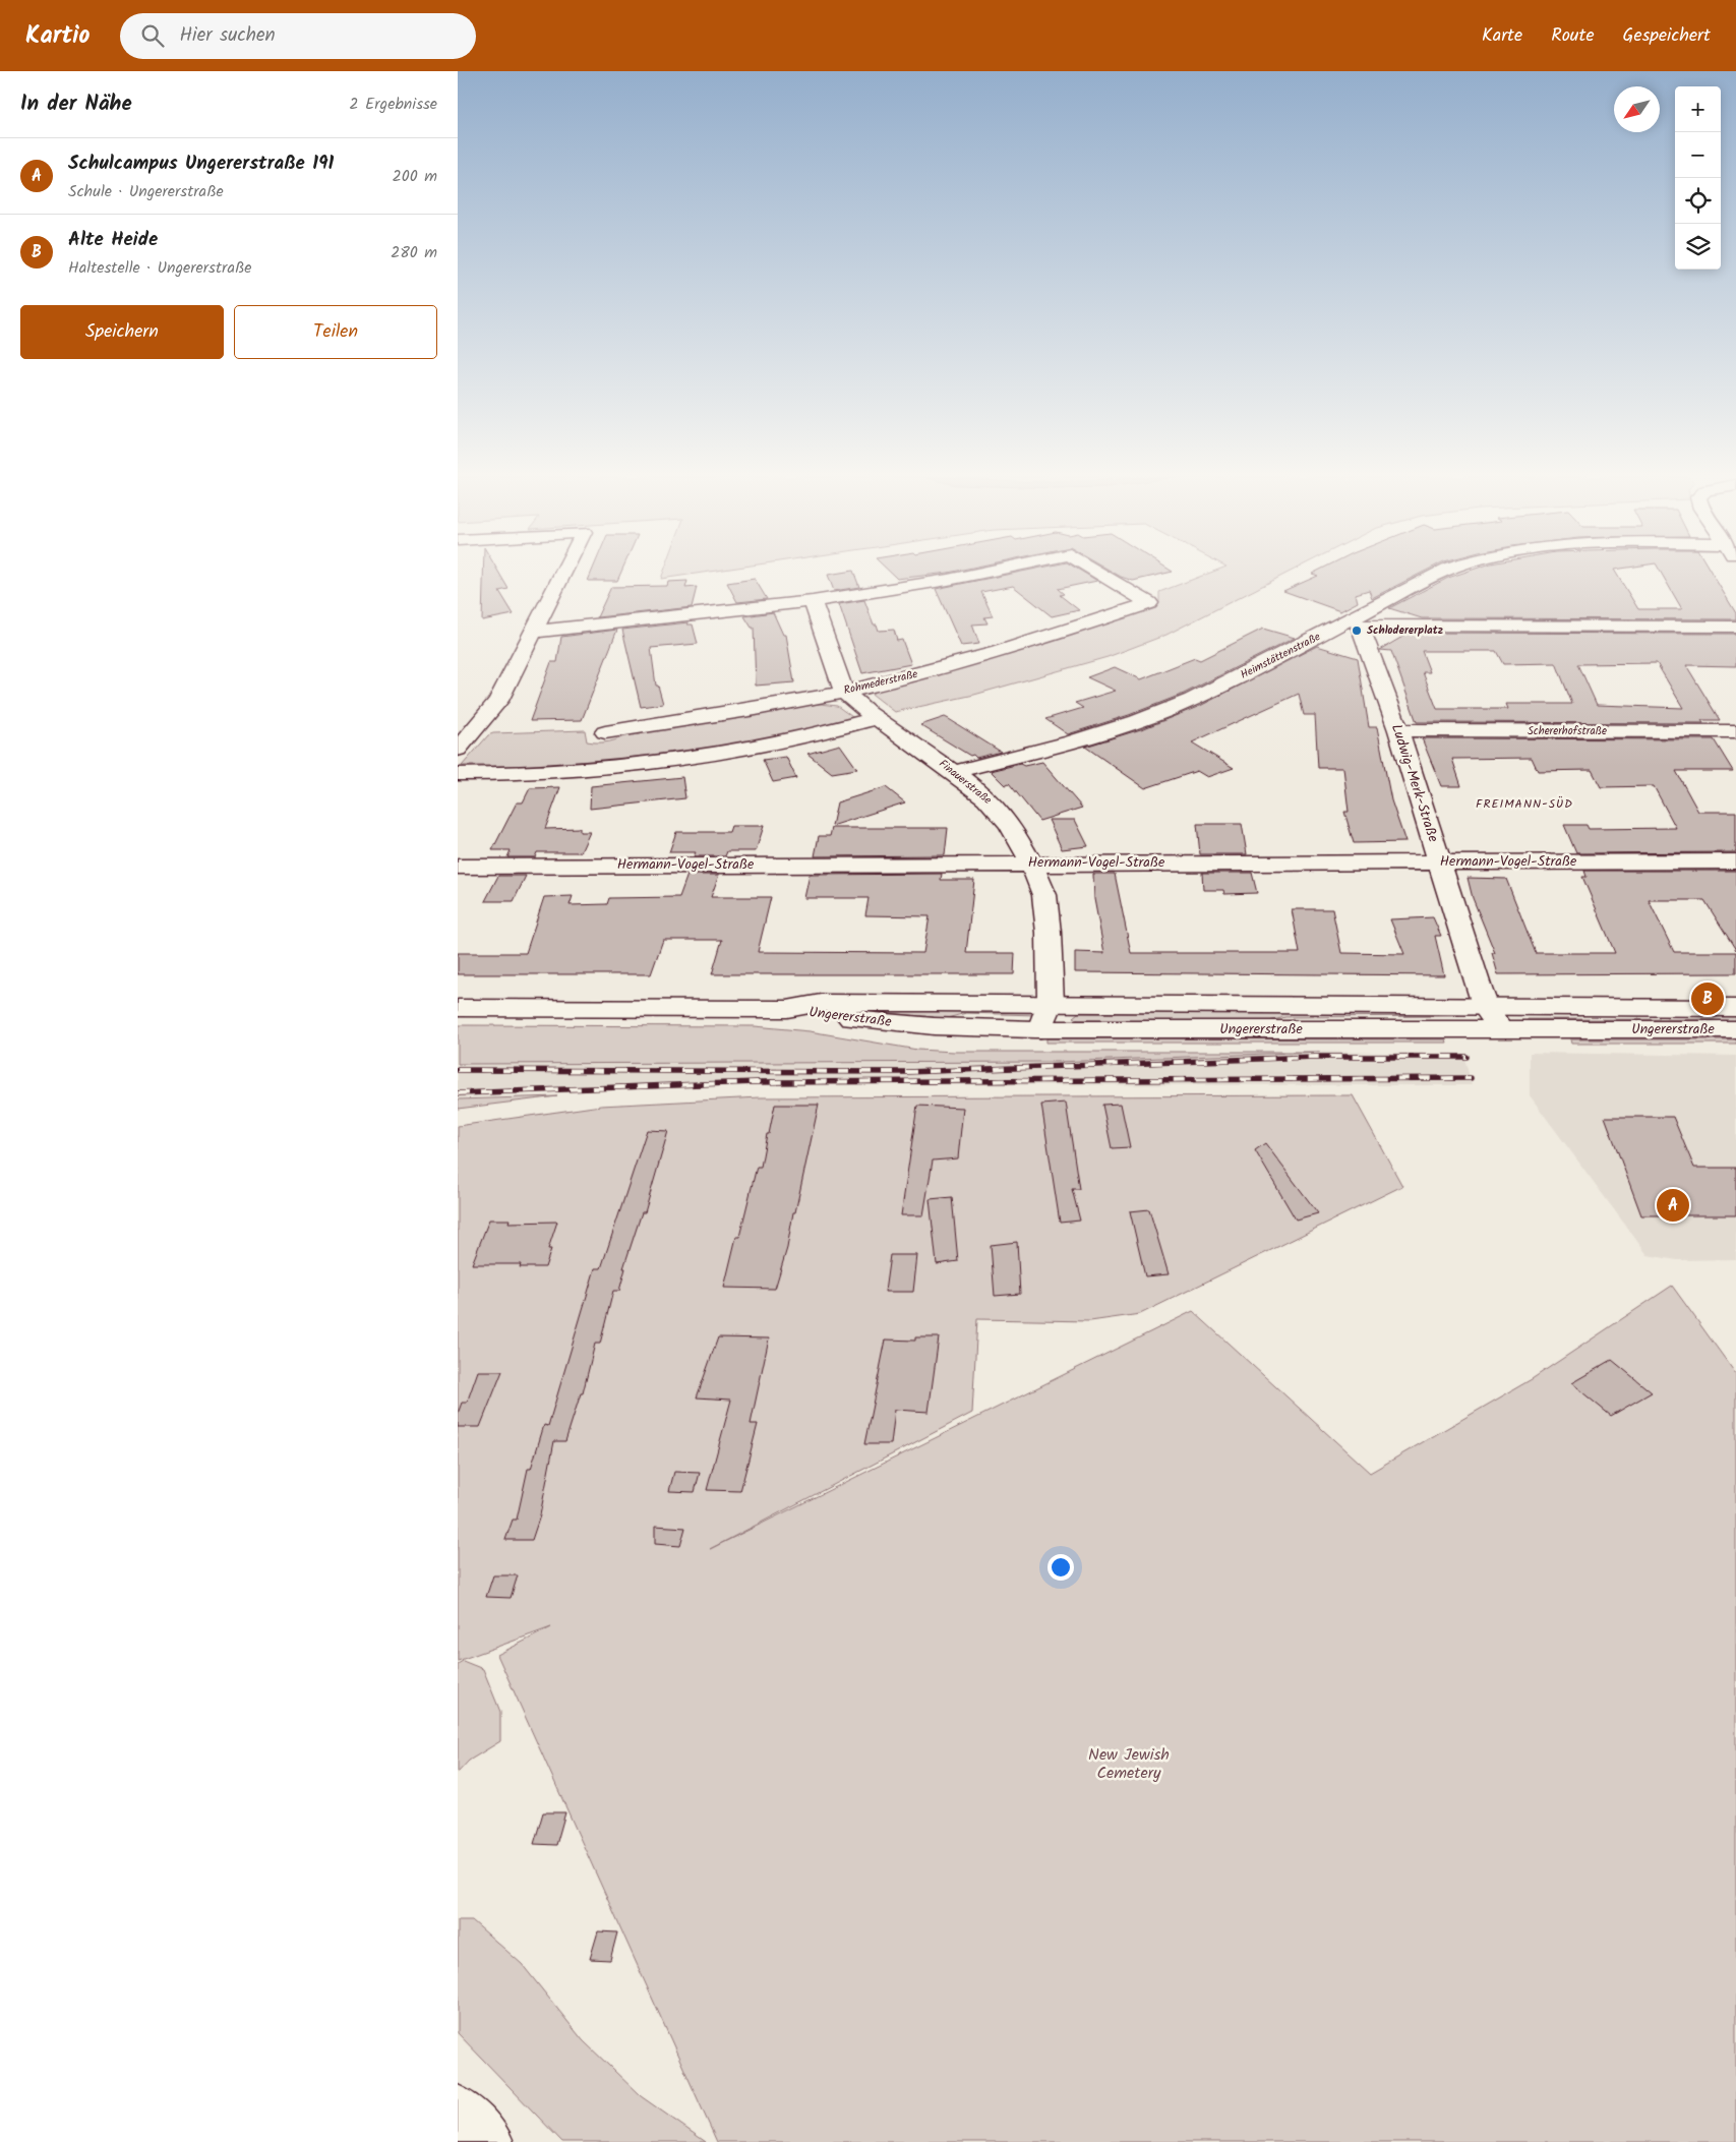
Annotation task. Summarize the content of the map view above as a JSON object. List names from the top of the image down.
{
  "streets": {
    "main road": [
      "Heimstättenstraße",
      "Rohmederstraße",
      "Schererhofstraße",
      "Finauerstraße",
      "Ludwig-Merk-Straße",
      "Hermann-Vogel-Straße",
      "Ungererstraße"
    ]
  },
  "crossings": [
    ["Heimstättenstraße", "Finauerstraße"],
    ["Heimstättenstraße", "Ludwig-Merk-Straße"],
    ["Rohmederstraße", "Finauerstraße"],
    ["Schererhofstraße", "Ludwig-Merk-Straße"],
    ["Finauerstraße", "Hermann-Vogel-Straße"],
    ["Finauerstraße", "Ungererstraße"],
    ["Ludwig-Merk-Straße", "Hermann-Vogel-Straße"],
    ["Ludwig-Merk-Straße", "Ungererstraße"]
  ],
  "districts": ["FREIMANN-SÜD"],
  "parks": ["New Jewish Cemetery"],
  "places": ["Schlodererplatz"],
  "north": "bottom left",
  "page": {
    "header": "Kartio",
    "search": "Hier suchen",
    "nav": ["Karte", "Route", "Gespeichert"],
    "heading": ["In der Nähe", "2 Ergebnisse"],
    "map_buttons": ["+", "−"],
    "list": [
      {
        "mark": "A",
        "name": "Schulcampus Ungererstraße 191",
        "note": "Schule · Ungererstraße",
        "value": "200 m"
      },
      {
        "mark": "B",
        "name": "Alte Heide",
        "note": "Haltestelle · Ungererstraße",
        "value": "280 m"
      }
    ],
    "buttons": ["Speichern", "Teilen"],
    "pins": ["B", "A"]
  }
}
